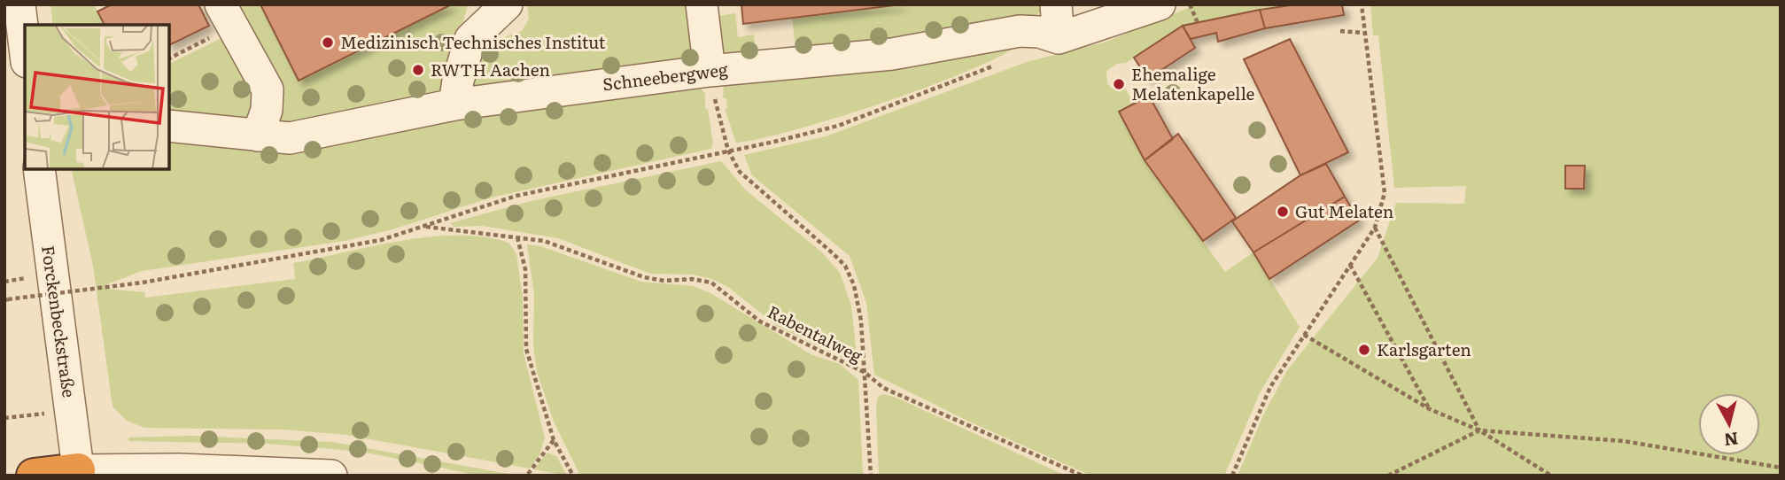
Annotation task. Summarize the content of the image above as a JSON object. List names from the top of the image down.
{
  "streets": {
    "street": ["Schneebergweg", "Forckenbeckstraße"],
    "path": ["Rabentalweg"]
  },
  "places": [
    "Medizinisch Technisches Institut",
    "RWTH Aachen",
    "Ehemalige Melatenkapelle",
    "Gut Melaten",
    "Karlsgarten"
  ],
  "north": "bottom"
}
